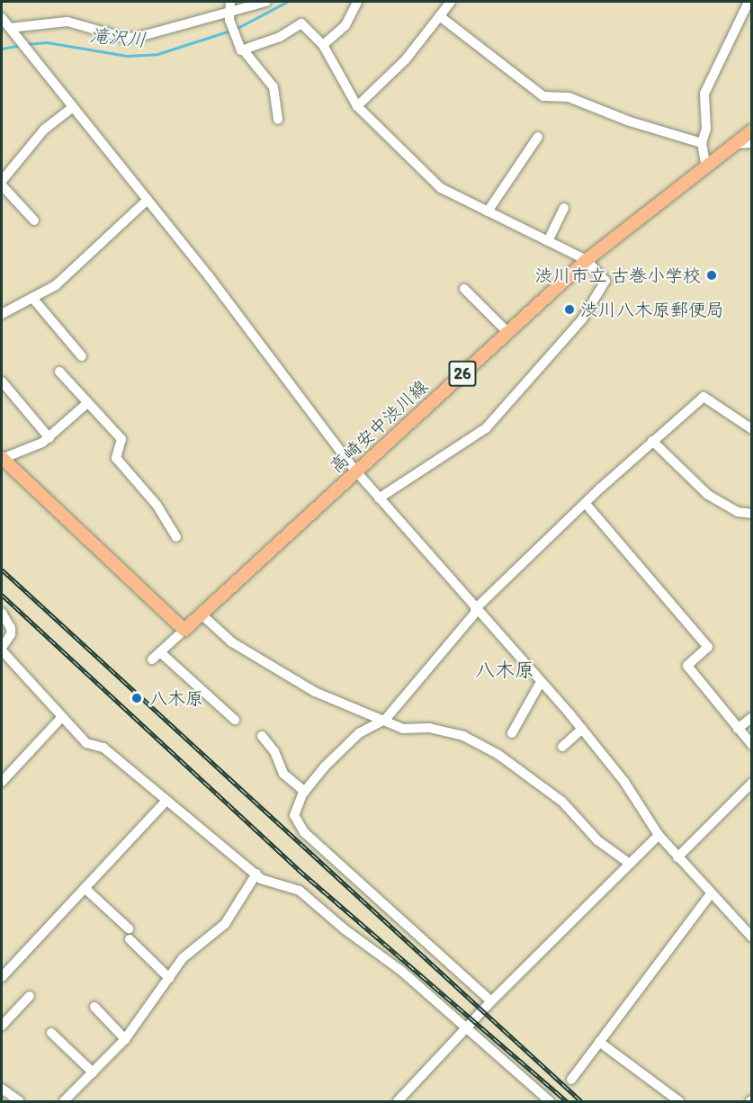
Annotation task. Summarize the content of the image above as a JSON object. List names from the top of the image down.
{
  "streets": {
    "main road": ["26", "高崎安中渋川線"]
  },
  "districts": ["八木原"],
  "water": ["滝沢川"],
  "places": ["渋川市立 古巻小学校", "渋川八木原郵便局", "八木原"]
}
